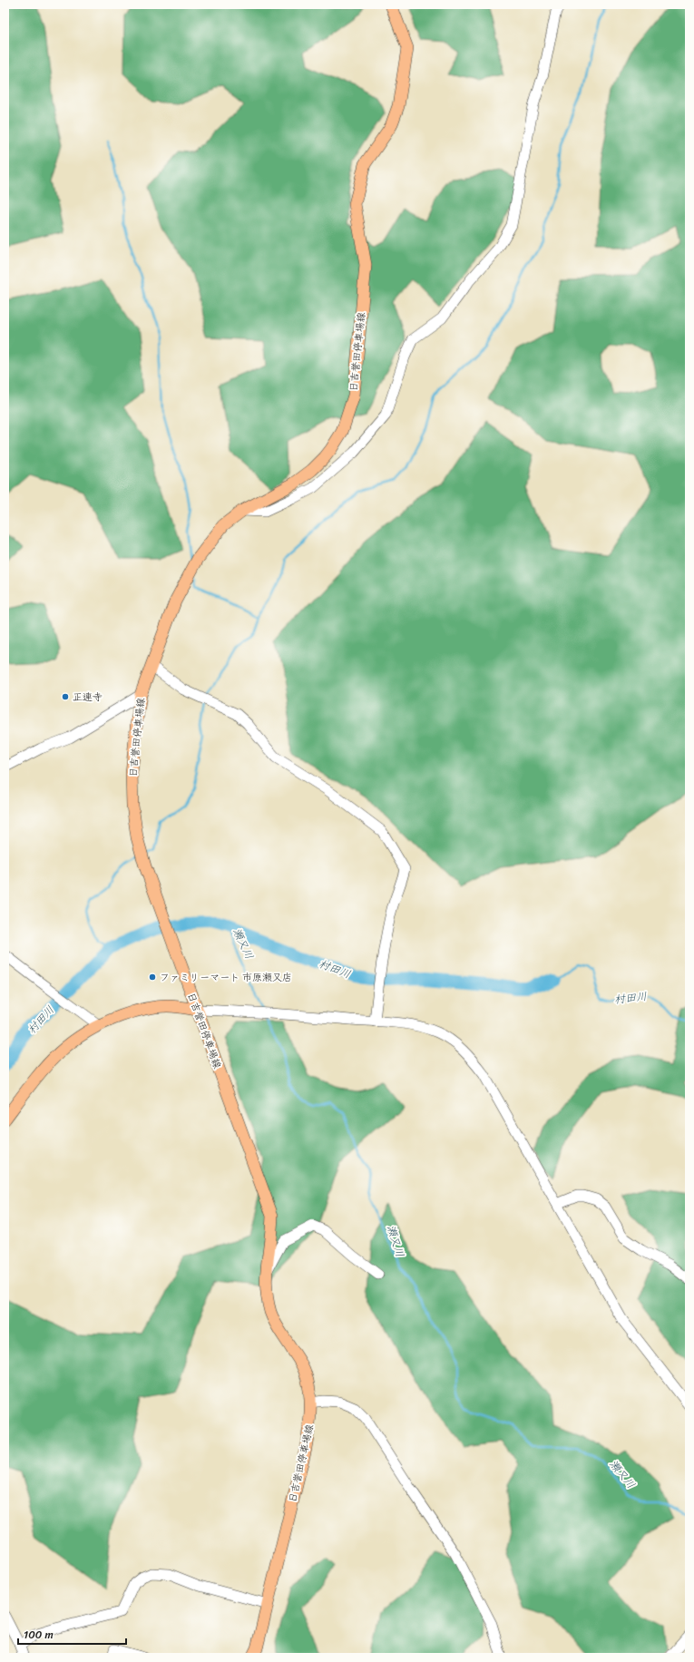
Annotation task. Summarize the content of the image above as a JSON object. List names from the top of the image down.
{
  "streets": {
    "main road": ["日吉誉田停車場線"]
  },
  "water": ["瀬又川", "村田川"],
  "places": ["正連寺", "ファミリーマート 市原瀬又店"],
  "scale_bar": "100 m"
}
